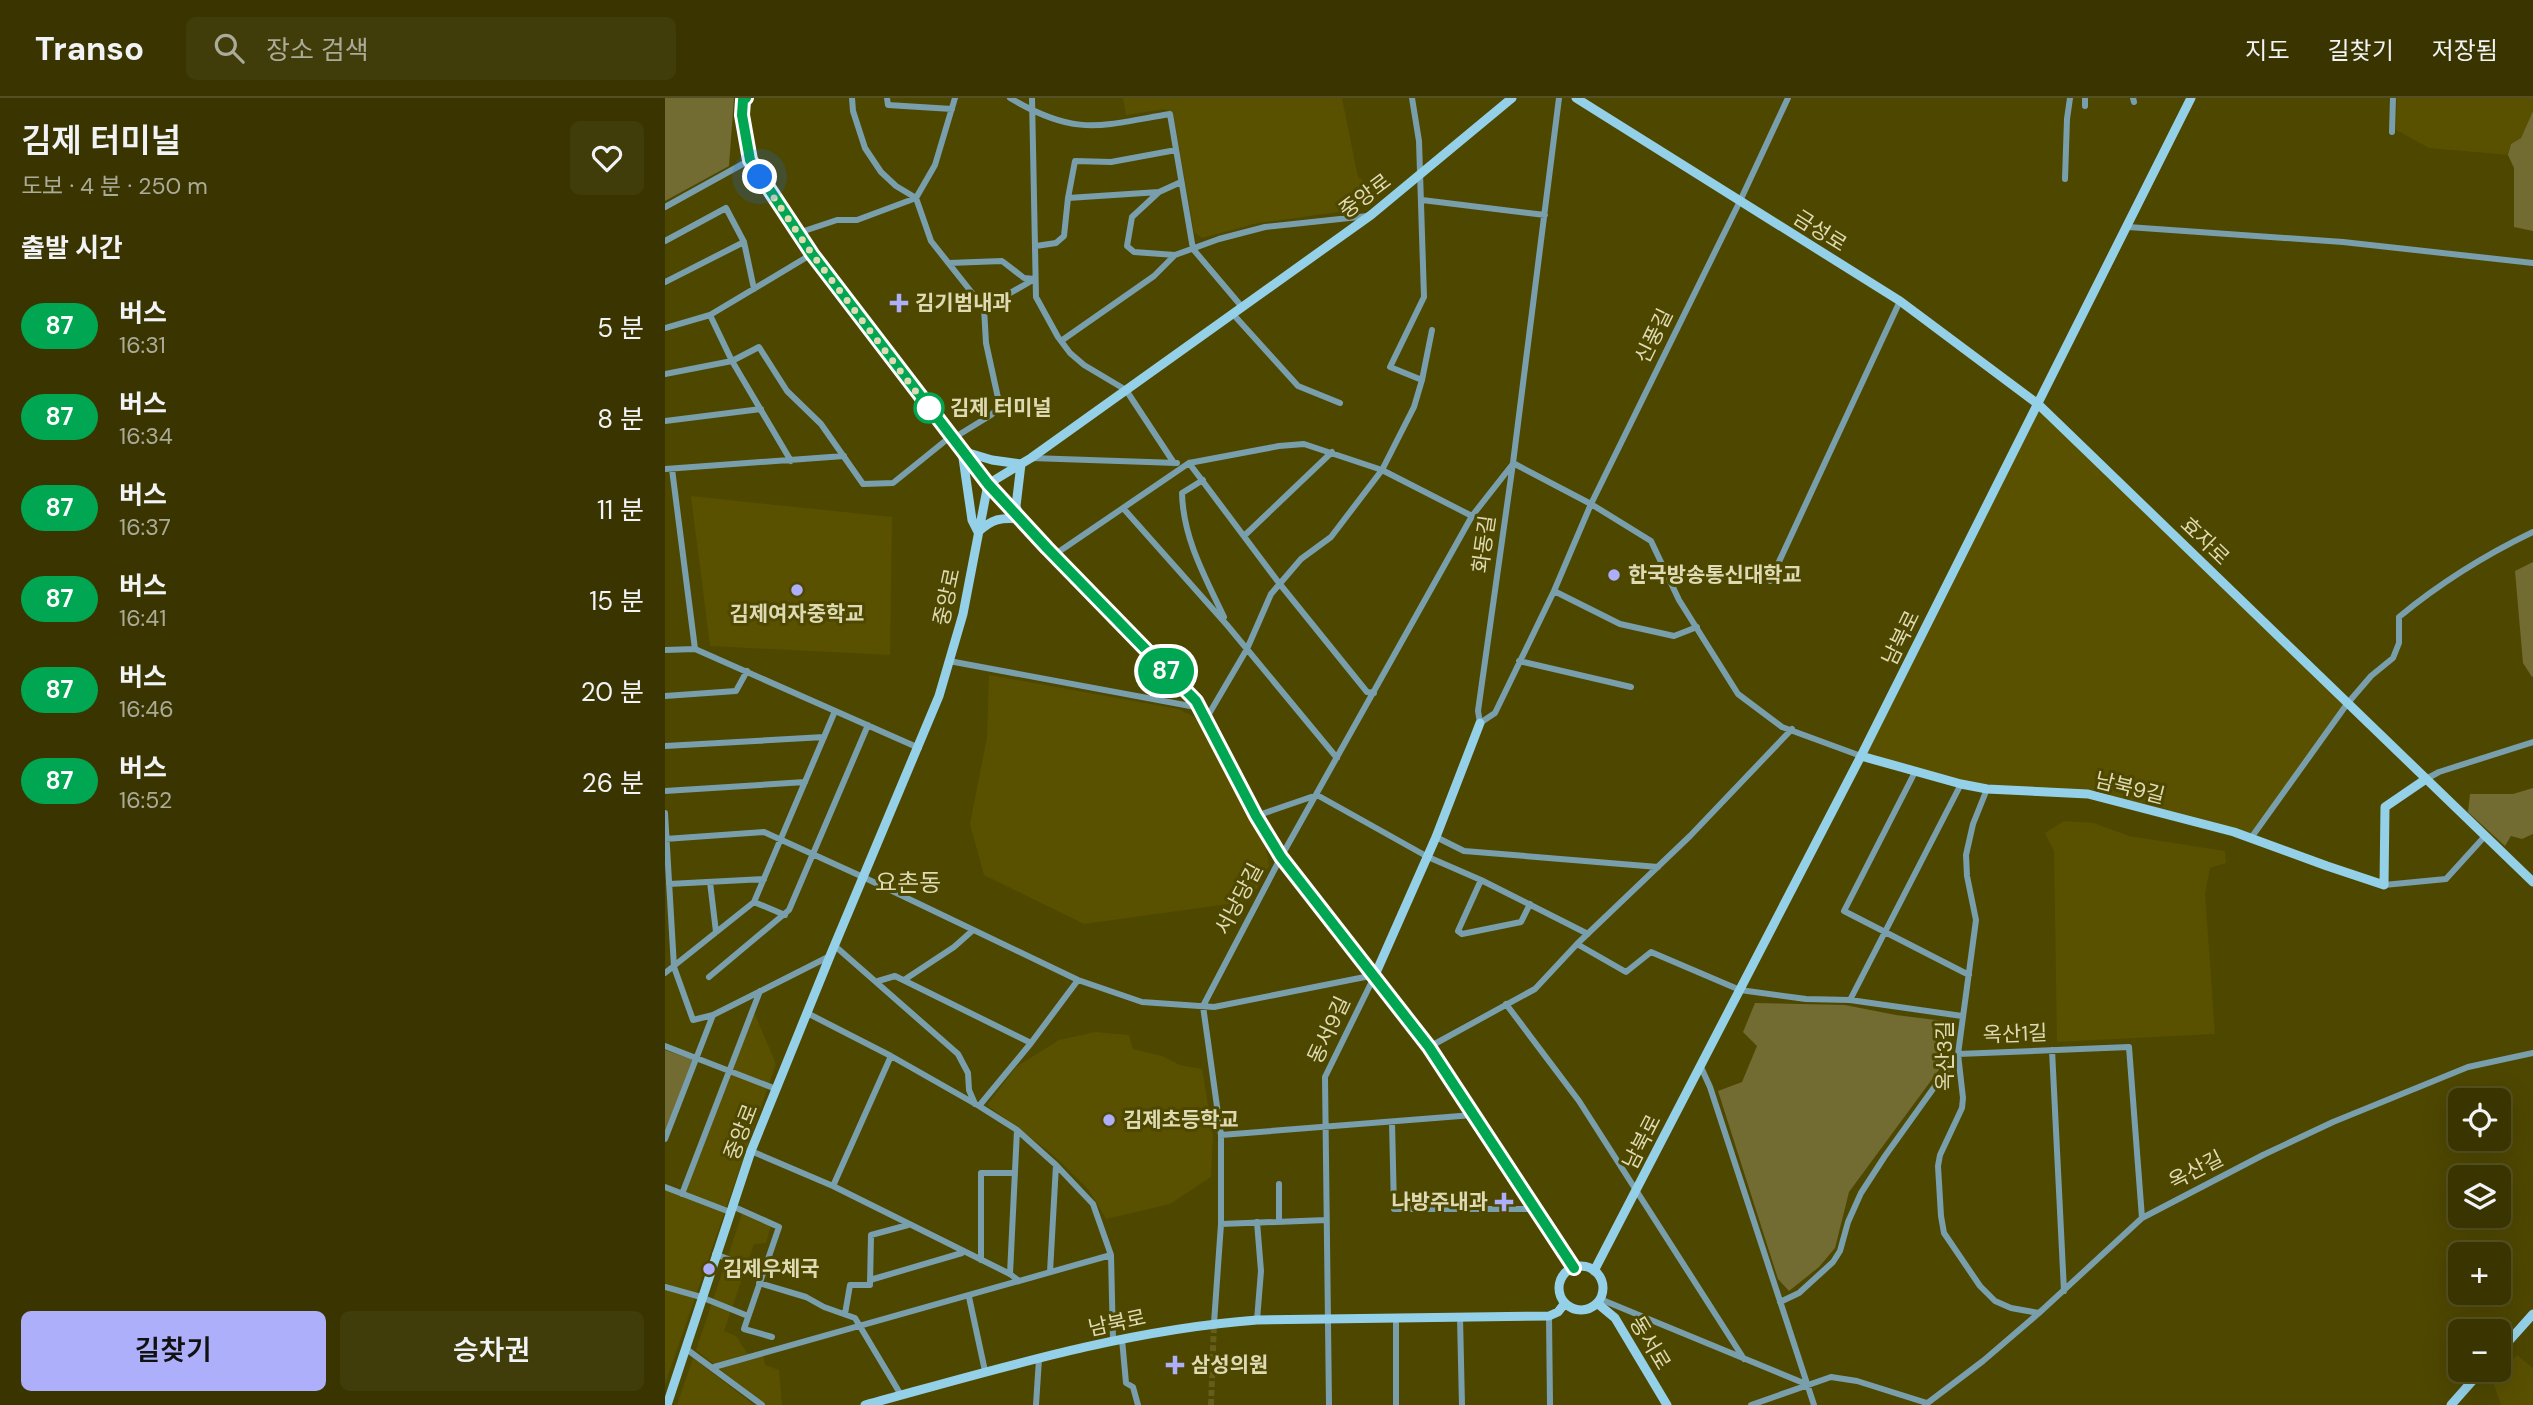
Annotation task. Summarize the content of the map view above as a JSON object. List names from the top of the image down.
{
  "streets": {
    "street": [
      "중앙로",
      "금성로",
      "신풍길",
      "효자로",
      "화동길",
      "남북로",
      "남북9길",
      "서낭당길",
      "동서9길",
      "옥산1길",
      "옥산3길",
      "옥산길",
      "동서로"
    ]
  },
  "crossings": [
    ["중앙로", "동서9길"],
    ["금성로", "신풍길"],
    ["금성로", "효자로"],
    ["금성로", "남북로"],
    ["신풍길", "화동길"],
    ["효자로", "남북로"],
    ["화동길", "서낭당길"],
    ["화동길", "동서9길"],
    ["남북로", "남북9길"],
    ["남북로", "동서9길"],
    ["남북로", "동서로"],
    ["남북9길", "옥산3길"],
    ["서낭당길", "동서9길"],
    ["옥산1길", "옥산3길"],
    ["옥산1길", "옥산길"],
    ["옥산3길", "옥산길"]
  ],
  "districts": ["요촌동"],
  "places": {
    "health": ["김기범내과", "나방주내과", "삼성의원"],
    "other": [
      "김제 터미널",
      "한국방송통신대학교",
      "김제여자중학교",
      "김제초등학교",
      "김제우체국"
    ]
  },
  "lines": ["bus line 87"],
  "page": {
    "header": "Transo",
    "search": "장소 검색",
    "nav": ["지도", "길찾기", "저장됨"],
    "heading": [
      ["김제 터미널", "도보 · 4 분 · 250 m"],
      "출발 시간"
    ],
    "on_map": "87",
    "list": [
      {
        "mark": "87",
        "name": "버스",
        "note": "16:31",
        "value": "5 분"
      },
      {
        "mark": "87",
        "name": "버스",
        "note": "16:34",
        "value": "8 분"
      },
      {
        "mark": "87",
        "name": "버스",
        "note": "16:37",
        "value": "11 분"
      },
      {
        "mark": "87",
        "name": "버스",
        "note": "16:41",
        "value": "15 분"
      },
      {
        "mark": "87",
        "name": "버스",
        "note": "16:46",
        "value": "20 분"
      },
      {
        "mark": "87",
        "name": "버스",
        "note": "16:52",
        "value": "26 분"
      }
    ],
    "map_buttons": ["+", "−"],
    "buttons": ["길찾기", "승차권"]
  }
}
